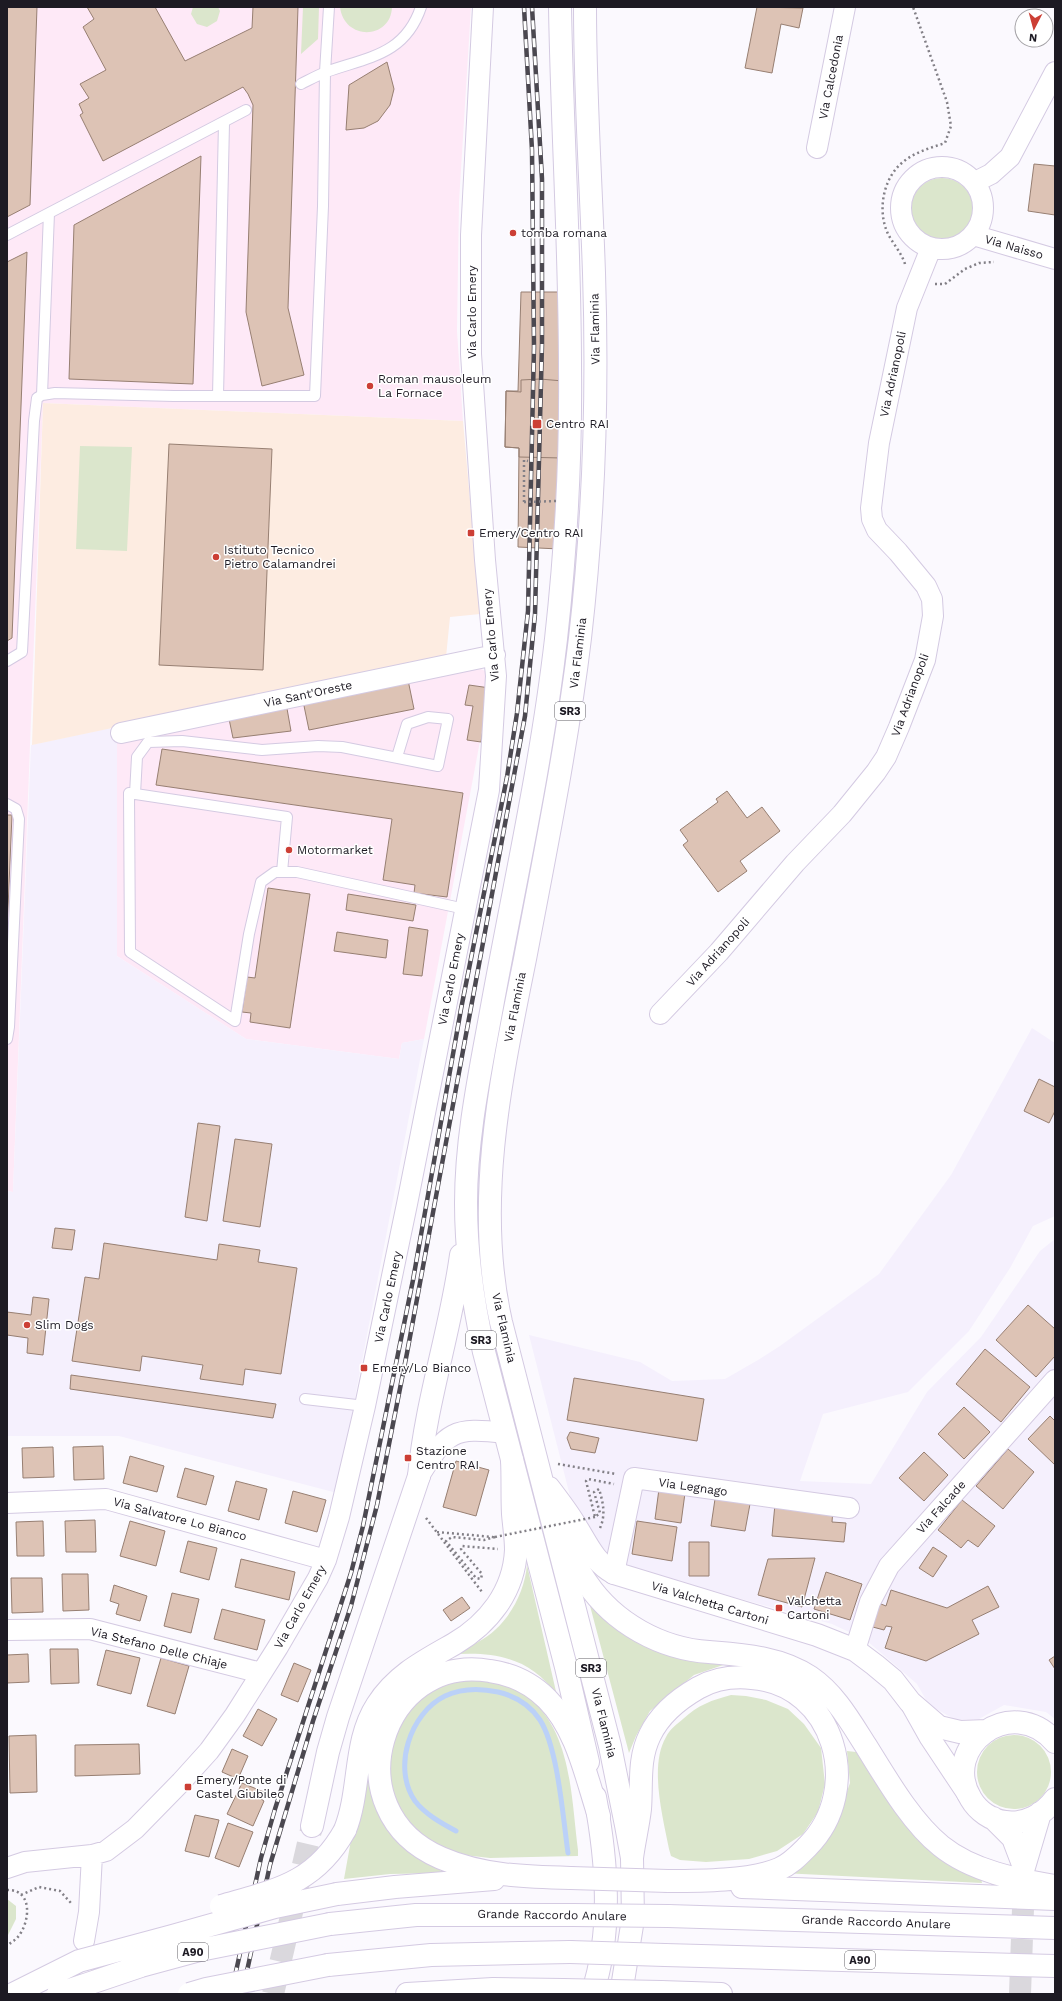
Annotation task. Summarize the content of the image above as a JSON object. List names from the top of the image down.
{
  "streets": {
    "main road": [
      "Via Flaminia",
      "SR3",
      "Via Valchetta Cartoni",
      "Grande Raccordo Anulare",
      "A90"
    ],
    "street": [
      "Via Calcedonia",
      "Via Naisso",
      "Via Carlo Emery",
      "Via Adrianopoli",
      "Via Sant'Oreste",
      "Via Legnago",
      "Via Falcade",
      "Via Salvatore Lo Bianco",
      "Via Stefano Delle Chiaje"
    ]
  },
  "crossings": [
    ["Via Naisso", "Via Adrianopoli"],
    ["Via Carlo Emery", "Via Sant'Oreste"],
    ["Via Carlo Emery", "Via Salvatore Lo Bianco"],
    ["Via Carlo Emery", "Via Stefano Delle Chiaje"],
    ["Via Flaminia", "SR3"],
    ["Via Legnago", "Via Valchetta Cartoni"],
    ["Via Falcade", "Via Valchetta Cartoni"]
  ],
  "places": {
    "other": [
      "tomba romana",
      "Roman mausoleum La Fornace",
      "Istituto Tecnico Pietro Calamandrei",
      "Motormarket",
      "Slim Dogs"
    ],
    "transit": [
      "Centro RAI",
      "Emery/Centro RAI",
      "Emery/Lo Bianco",
      "Stazione Centro RAI",
      "Valchetta Cartoni",
      "Emery/Ponte di Castel Giubileo"
    ]
  },
  "north": "bottom"
}
